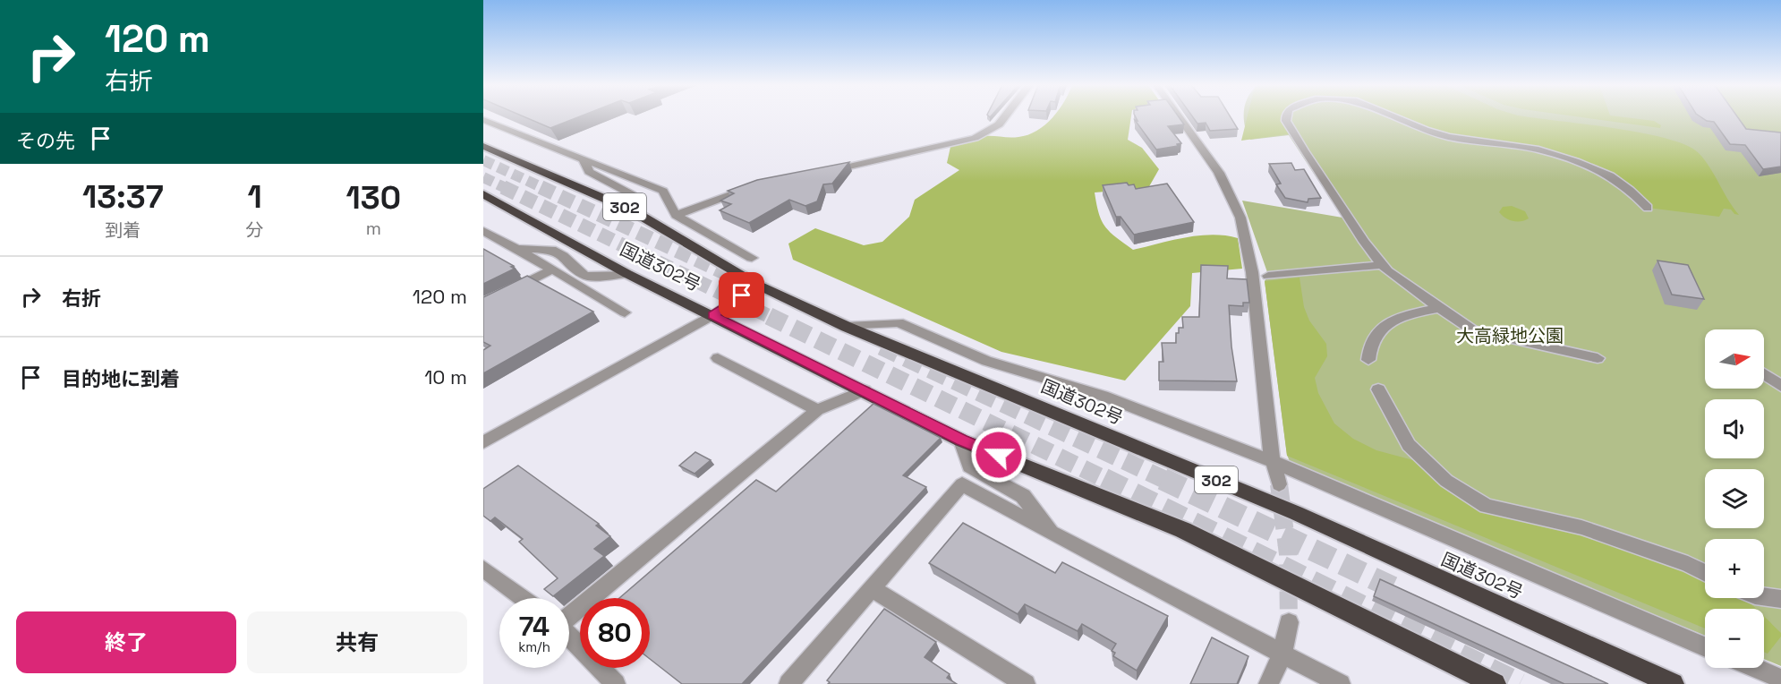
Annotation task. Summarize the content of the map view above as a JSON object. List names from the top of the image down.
{
  "streets": {
    "highway": ["302", "国道302号"]
  },
  "parks": ["大高緑地公園"],
  "north": "right",
  "page": {
    "turn": ["120 m", "右折"],
    "then": "その先",
    "eta": [
      "13:37",
      "到着",
      "1",
      "分",
      "130",
      "m"
    ],
    "list": [
      {
        "name": "右折",
        "value": "120 m"
      },
      {
        "name": "目的地に到着",
        "value": "10 m"
      }
    ],
    "map_buttons": ["+", "−"],
    "speed": "74 km/h",
    "limit": "80",
    "buttons": ["終了", "共有"]
  }
}
